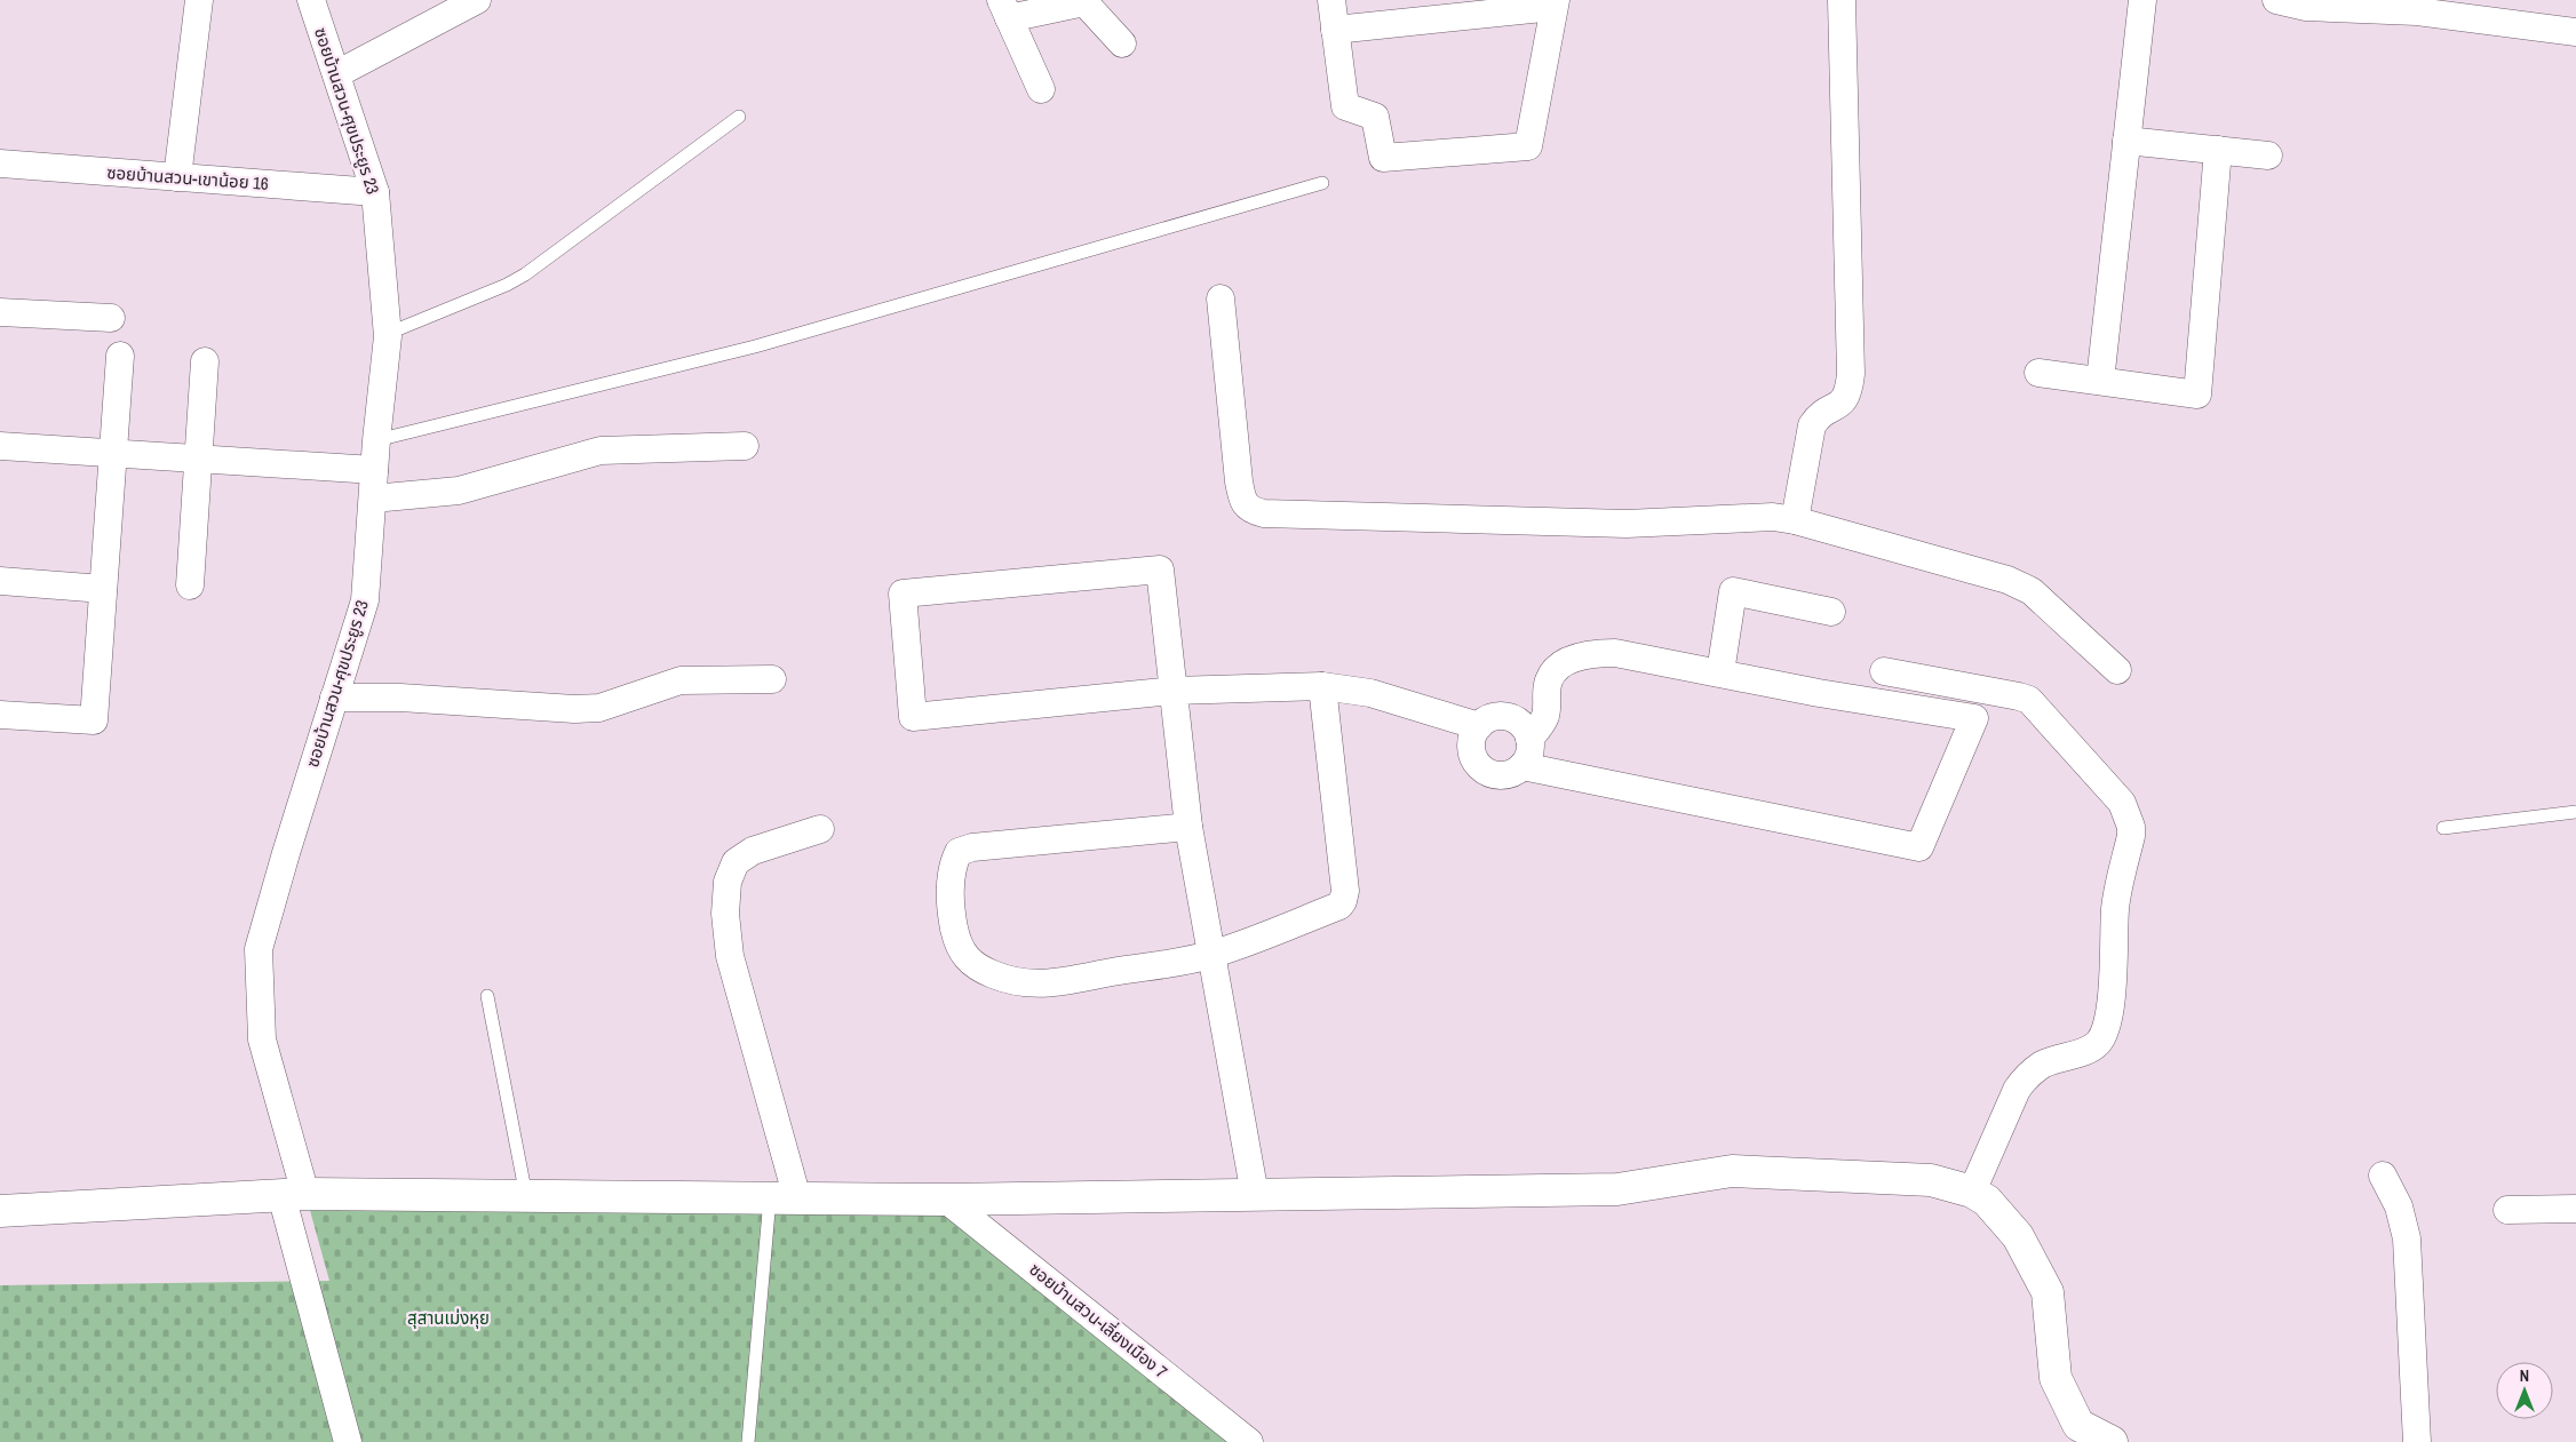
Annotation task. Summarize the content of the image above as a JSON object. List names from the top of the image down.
{
  "streets": {
    "street": ["ซอยบ้านสวน-ศุขประยูร 23", "ซอยบ้านสวน-เขาน้อย 16", "ซอยบ้านสวน-เลี่ยงเมือง 7"]
  },
  "crossings": [
    ["ซอยบ้านสวน-ศุขประยูร 23", "ซอยบ้านสวน-เขาน้อย 16"]
  ],
  "parks": ["สุสานเม่งหุย"],
  "north": "top"
}
